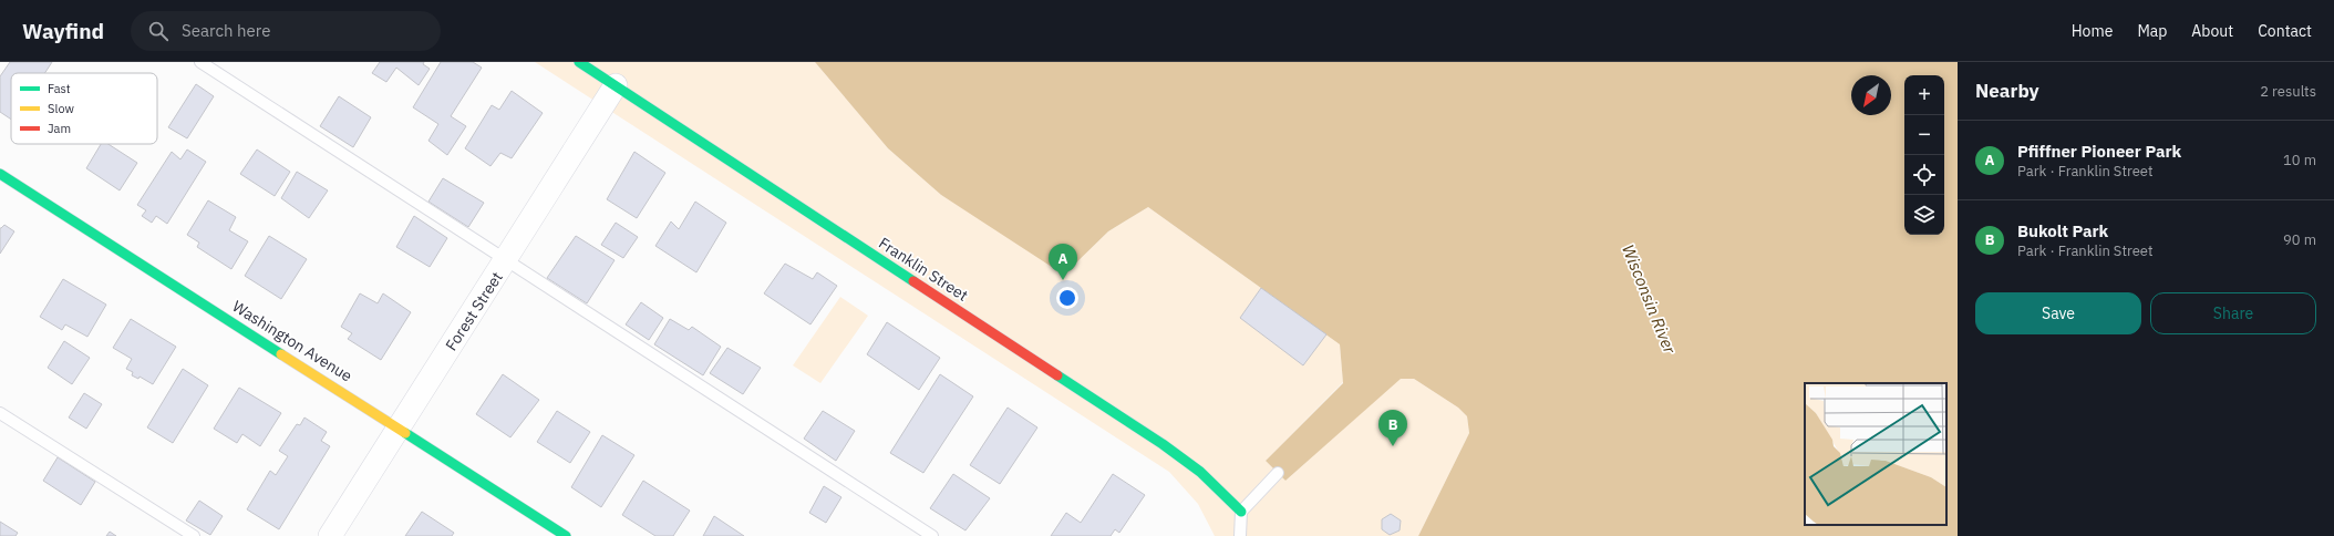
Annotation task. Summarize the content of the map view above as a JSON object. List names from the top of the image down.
{
  "streets": {
    "street": ["Franklin Street", "Forest Street", "Washington Avenue"]
  },
  "crossings": [
    ["Franklin Street", "Forest Street"],
    ["Forest Street", "Washington Avenue"]
  ],
  "water": ["Wisconsin River"],
  "legend": ["Fast", "Slow", "Jam"],
  "north": "bottom left",
  "page": {
    "header": "Wayfind",
    "search": "Search here",
    "nav": [
      "Home",
      "Map",
      "About",
      "Contact"
    ],
    "heading": ["Nearby", "2 results"],
    "map_buttons": ["+", "−"],
    "list": [
      {
        "mark": "A",
        "name": "Pfiffner Pioneer Park",
        "note": "Park · Franklin Street",
        "value": "10 m"
      },
      {
        "mark": "B",
        "name": "Bukolt Park",
        "note": "Park · Franklin Street",
        "value": "90 m"
      }
    ],
    "pins": ["A", "B"],
    "buttons": ["Save", "Share"]
  }
}
